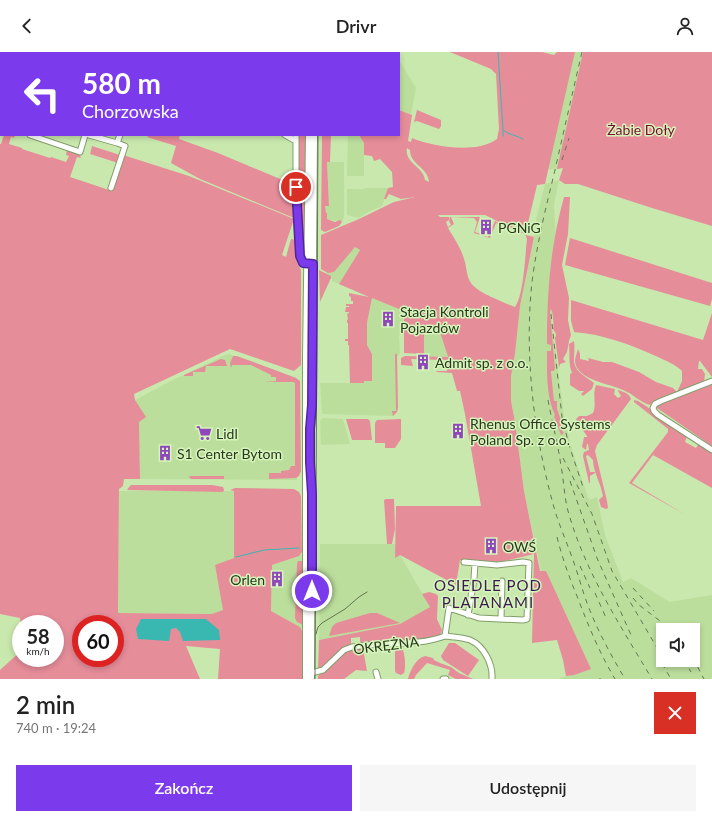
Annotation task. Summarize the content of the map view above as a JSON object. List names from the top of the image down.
{
  "streets": {
    "street": ["OKRĘŻNA"]
  },
  "districts": ["OSIEDLE POD PLATANAMI"],
  "parks": ["Żabie Doły"],
  "places": {
    "building": [
      "PGNiG",
      "Stacja Kontroli Pojazdów",
      "Admit sp. z o.o.",
      "Rhenus Office Systems Poland Sp. z o.o.",
      "S1 Center Bytom",
      "OWŚ",
      "Orlen"
    ],
    "supermarket": ["Lidl"]
  },
  "page": {
    "header": "Drivr",
    "turn": ["580 m", "Chorzowska"],
    "speed": "58 km/h",
    "limit": "60",
    "heading": ["2 min", "740 m · 19:24"],
    "buttons": ["Zakończ", "Udostępnij"]
  }
}
